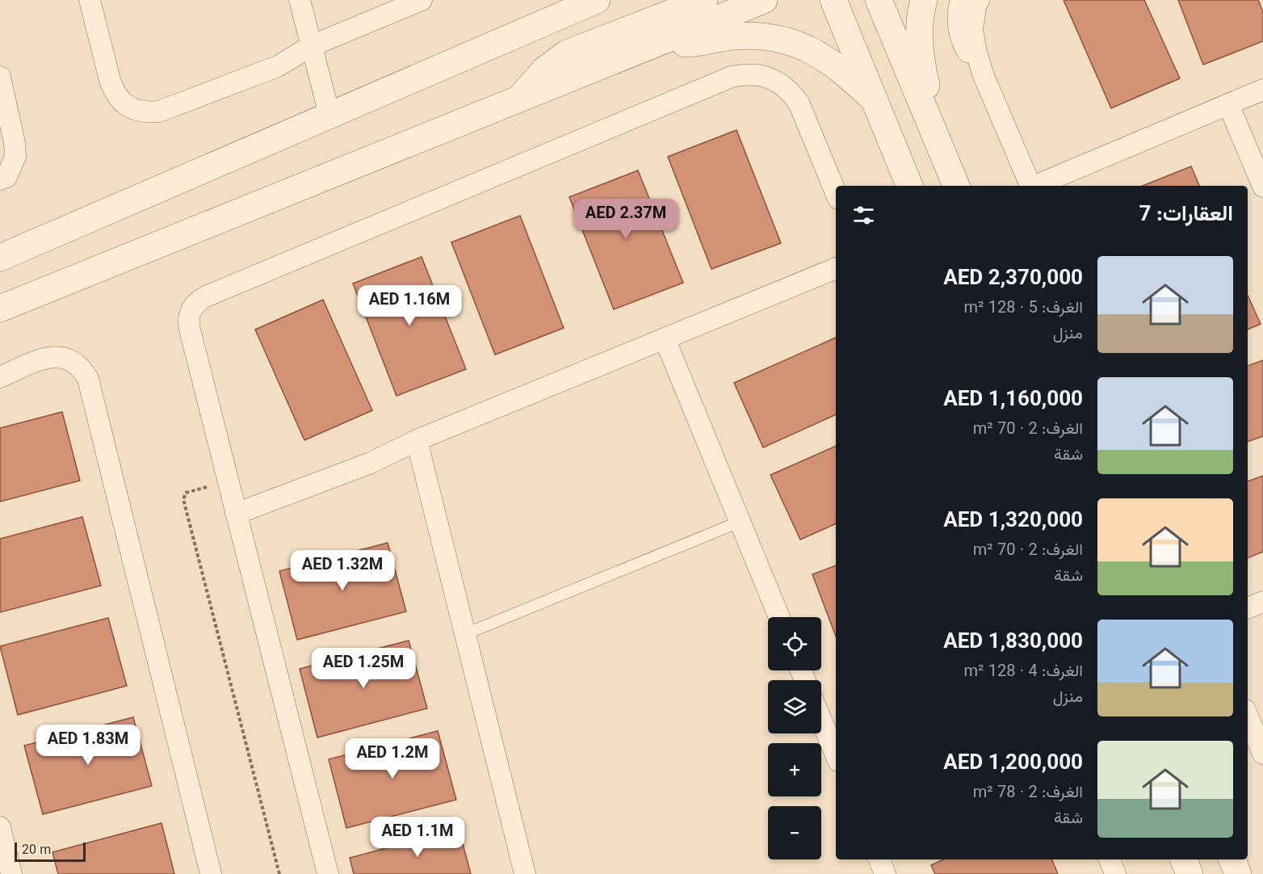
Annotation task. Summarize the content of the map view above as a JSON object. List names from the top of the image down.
{
  "scale_bar": "20 m",
  "page": {
    "heading": "العقارات: 7",
    "price": [
      "AED 2.37M",
      "AED 1.16M",
      "AED 1.32M",
      "AED 1.25M",
      "AED 1.83M",
      "AED 1.2M",
      "AED 1.1M"
    ],
    "list": [
      {
        "name": "AED 2,370,000",
        "note": "الغرف: 5 · 128 m² · منزل"
      },
      {
        "name": "AED 1,160,000",
        "note": "الغرف: 2 · 70 m² · شقة"
      },
      {
        "name": "AED 1,320,000",
        "note": "الغرف: 2 · 70 m² · شقة"
      },
      {
        "name": "AED 1,830,000",
        "note": "الغرف: 4 · 128 m² · منزل"
      },
      {
        "name": "AED 1,200,000",
        "note": "الغرف: 2 · 78 m² · شقة"
      }
    ],
    "map_buttons": ["+", "−"],
    "scale": "20 m"
  }
}
